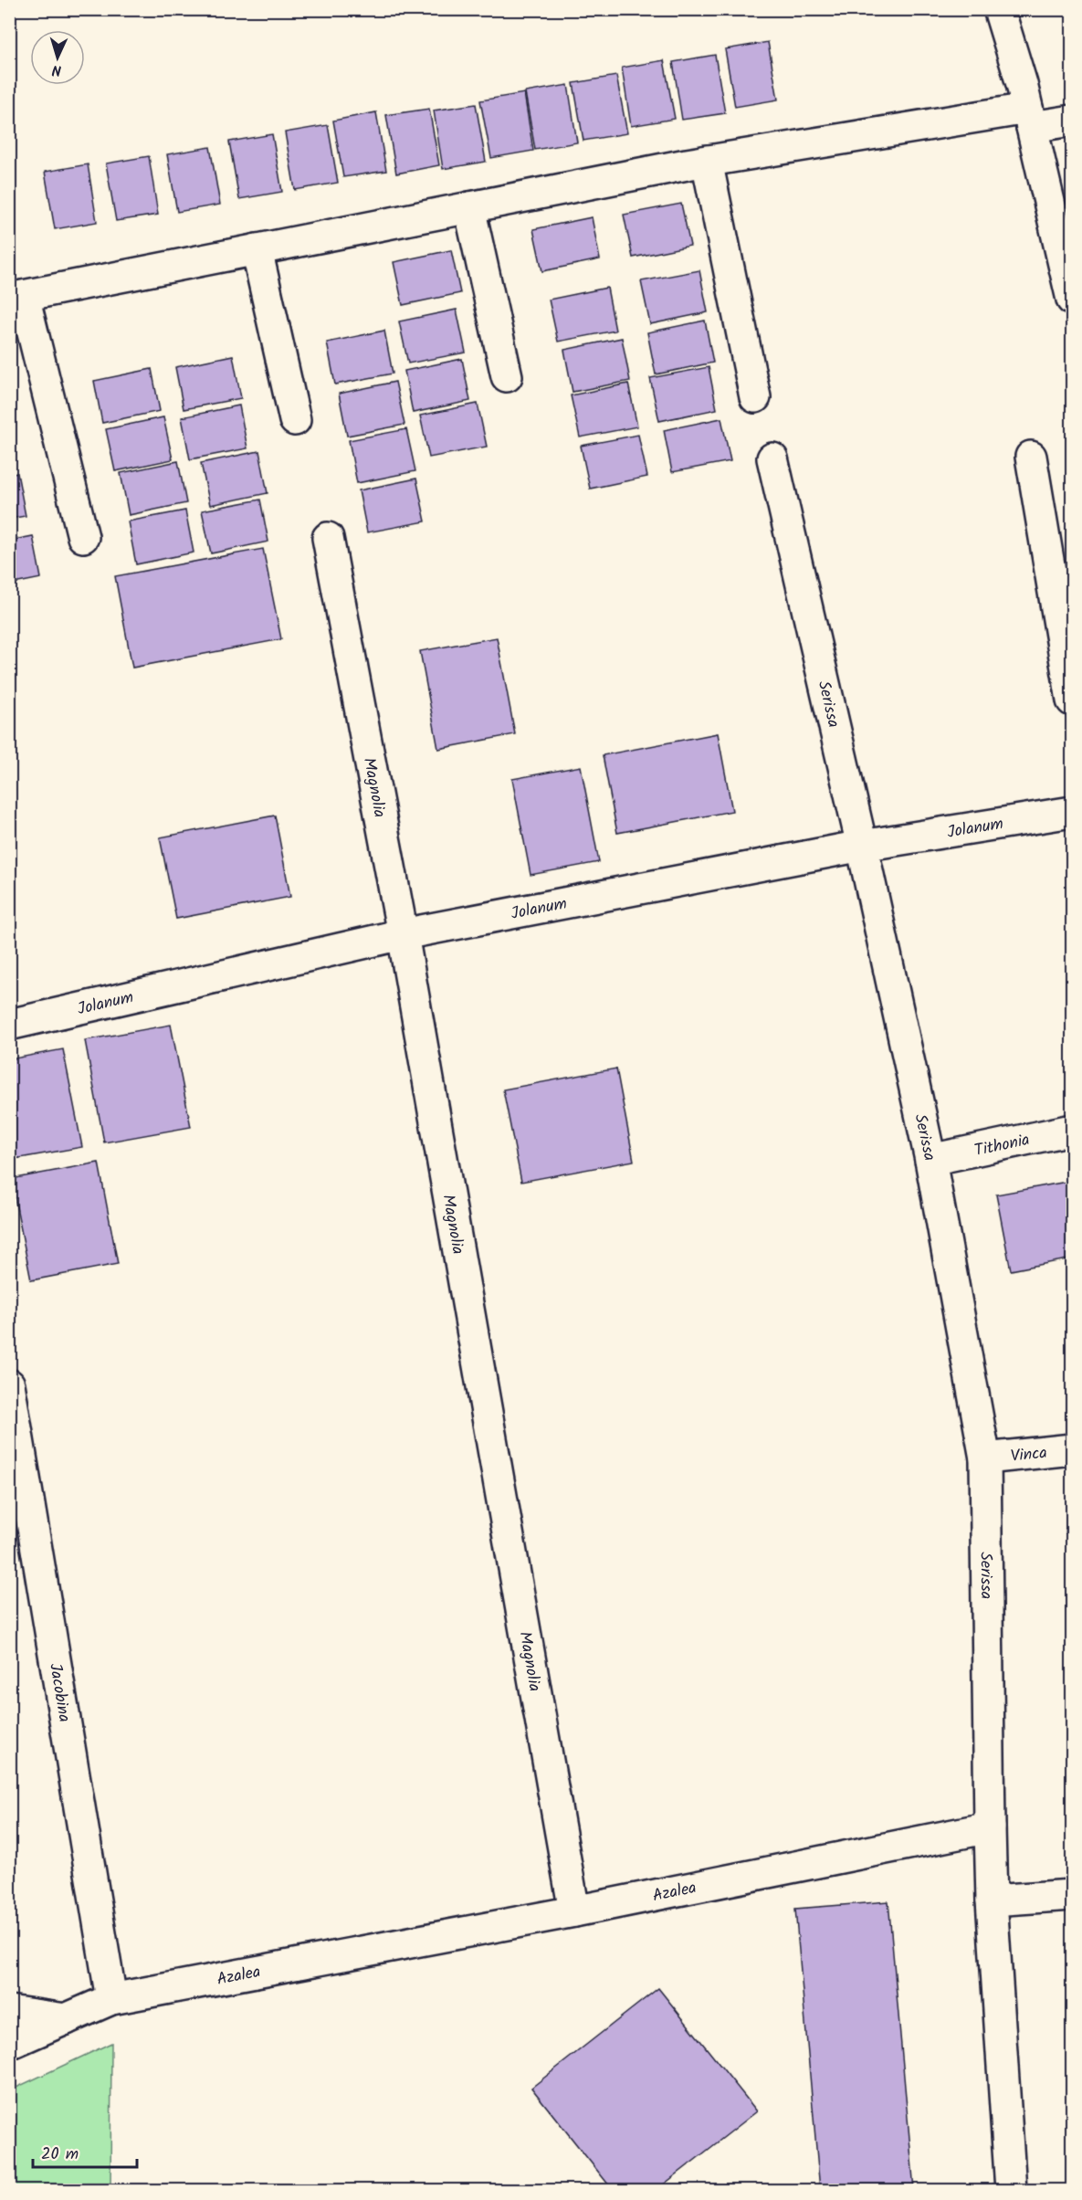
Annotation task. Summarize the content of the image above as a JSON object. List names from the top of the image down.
{
  "streets": {
    "street": [
      "Serissa",
      "Magnolia",
      "Jolanum",
      "Tithonia",
      "Vinca",
      "Jacobina",
      "Azalea"
    ]
  },
  "crossings": [
    ["Serissa", "Jolanum"],
    ["Serissa", "Tithonia"],
    ["Serissa", "Vinca"],
    ["Serissa", "Azalea"],
    ["Magnolia", "Jolanum"],
    ["Magnolia", "Azalea"],
    ["Jacobina", "Azalea"]
  ],
  "scale_bar": "20 m",
  "north": "bottom"
}
